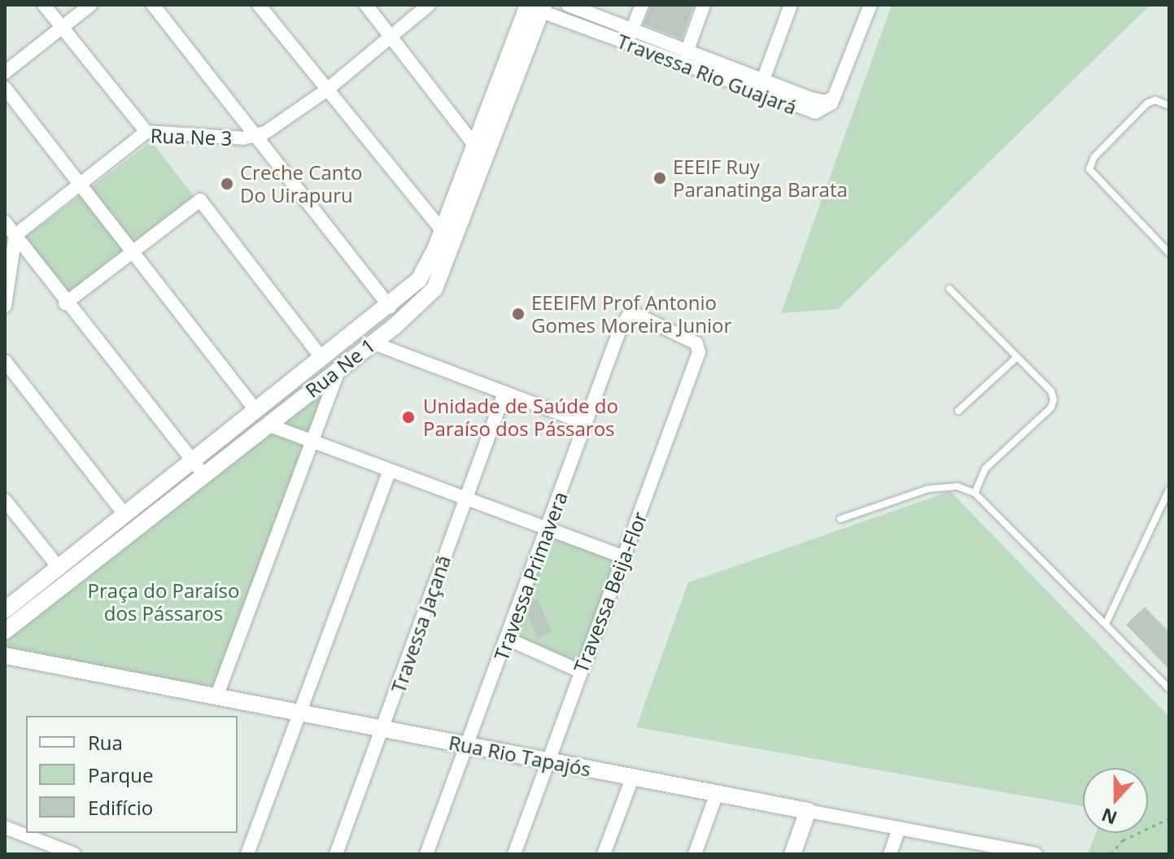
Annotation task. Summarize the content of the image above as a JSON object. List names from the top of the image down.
{
  "streets": {
    "street": [
      "Travessa Rio Guajará",
      "Rua Ne 3",
      "Rua Ne 1",
      "Travessa Primavera",
      "Travessa Beija-Flor",
      "Travessa Jaçanã",
      "Rua Rio Tapajós"
    ]
  },
  "crossings": [
    ["Travessa Rio Guajará", "Rua Ne 1"],
    ["Travessa Primavera", "Travessa Beija-Flor"],
    ["Travessa Primavera", "Rua Rio Tapajós"],
    ["Travessa Beija-Flor", "Rua Rio Tapajós"],
    ["Travessa Jaçanã", "Rua Rio Tapajós"]
  ],
  "parks": ["Praça do Paraíso dos Pássaros"],
  "places": [
    "EEEIF Ruy Paranatinga Barata",
    "Creche Canto Do Uirapuru",
    "EEEIFM Prof Antonio Gomes Moreira Junior",
    "Unidade de Saúde do Paraíso dos Pássaros"
  ],
  "legend": ["Rua", "Parque", "Edifício"],
  "north": "bottom"
}
